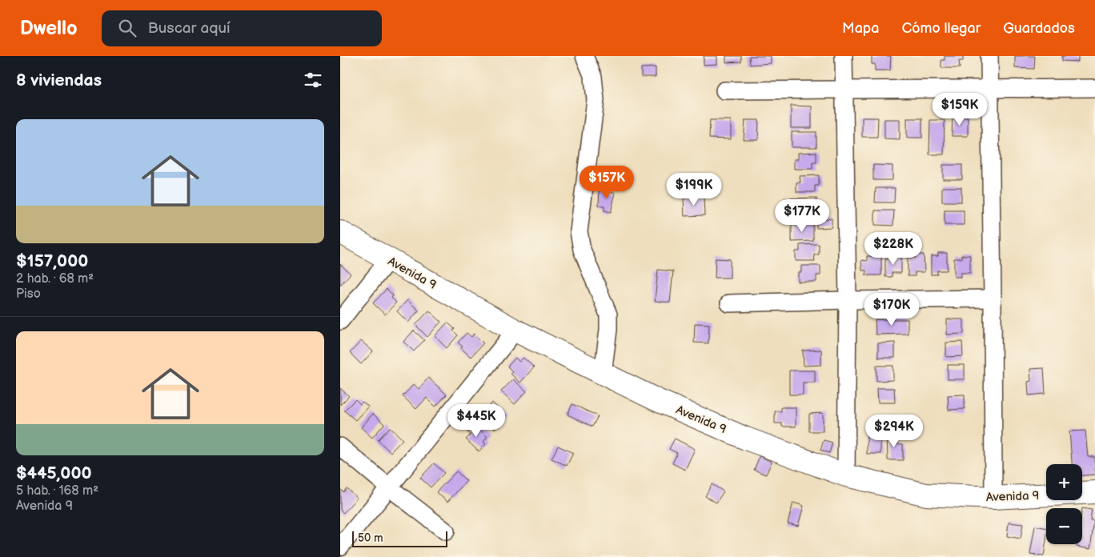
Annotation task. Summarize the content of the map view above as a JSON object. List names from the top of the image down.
{
  "streets": {
    "main road": ["Avenida 9"]
  },
  "scale_bar": "50 m",
  "page": {
    "header": "Dwello",
    "search": "Buscar aquí",
    "nav": ["Mapa", "Cómo llegar", "Guardados"],
    "heading": "8 viviendas",
    "price": [
      "$159K",
      "$157K",
      "$199K",
      "$177K",
      "$228K",
      "$170K",
      "$445K",
      "$294K"
    ],
    "list": [
      {
        "name": "$157,000",
        "note": "2 hab. · 68 m² · Piso"
      },
      {
        "name": "$445,000",
        "note": "5 hab. · 168 m² · Avenida 9"
      }
    ],
    "map_buttons": ["+", "−"],
    "scale": "50 m"
  }
}
